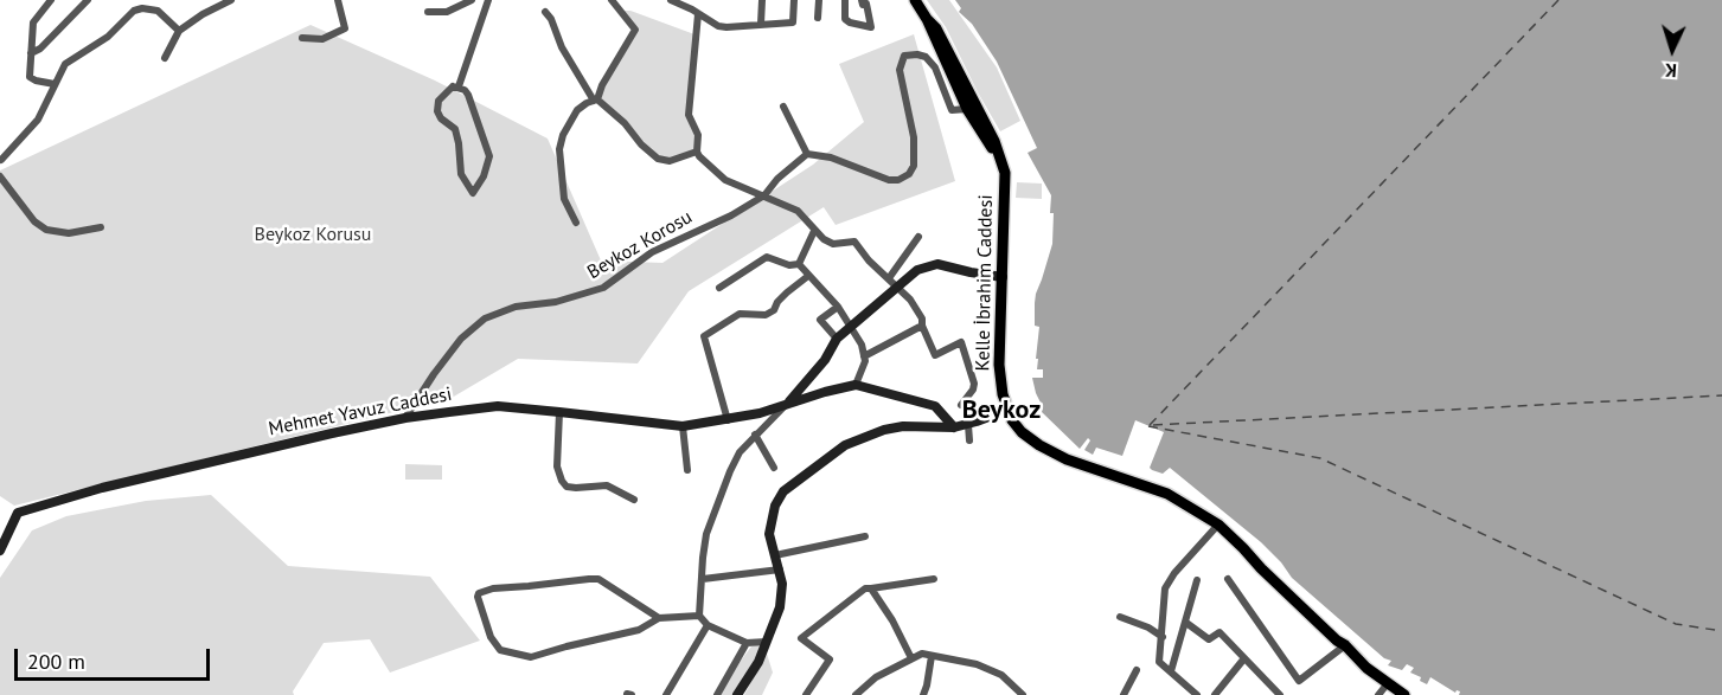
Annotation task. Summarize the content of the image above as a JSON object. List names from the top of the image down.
{
  "streets": {
    "main road": ["Kelle İbrahim Caddesi"],
    "street": ["Beykoz Korosu", "Mehmet Yavuz Caddesi"]
  },
  "crossings": [
    ["Beykoz Korosu", "Mehmet Yavuz Caddesi"]
  ],
  "districts": ["Beykoz"],
  "parks": ["Beykoz Korusu"],
  "scale_bar": "200 m",
  "north": "bottom"
}
